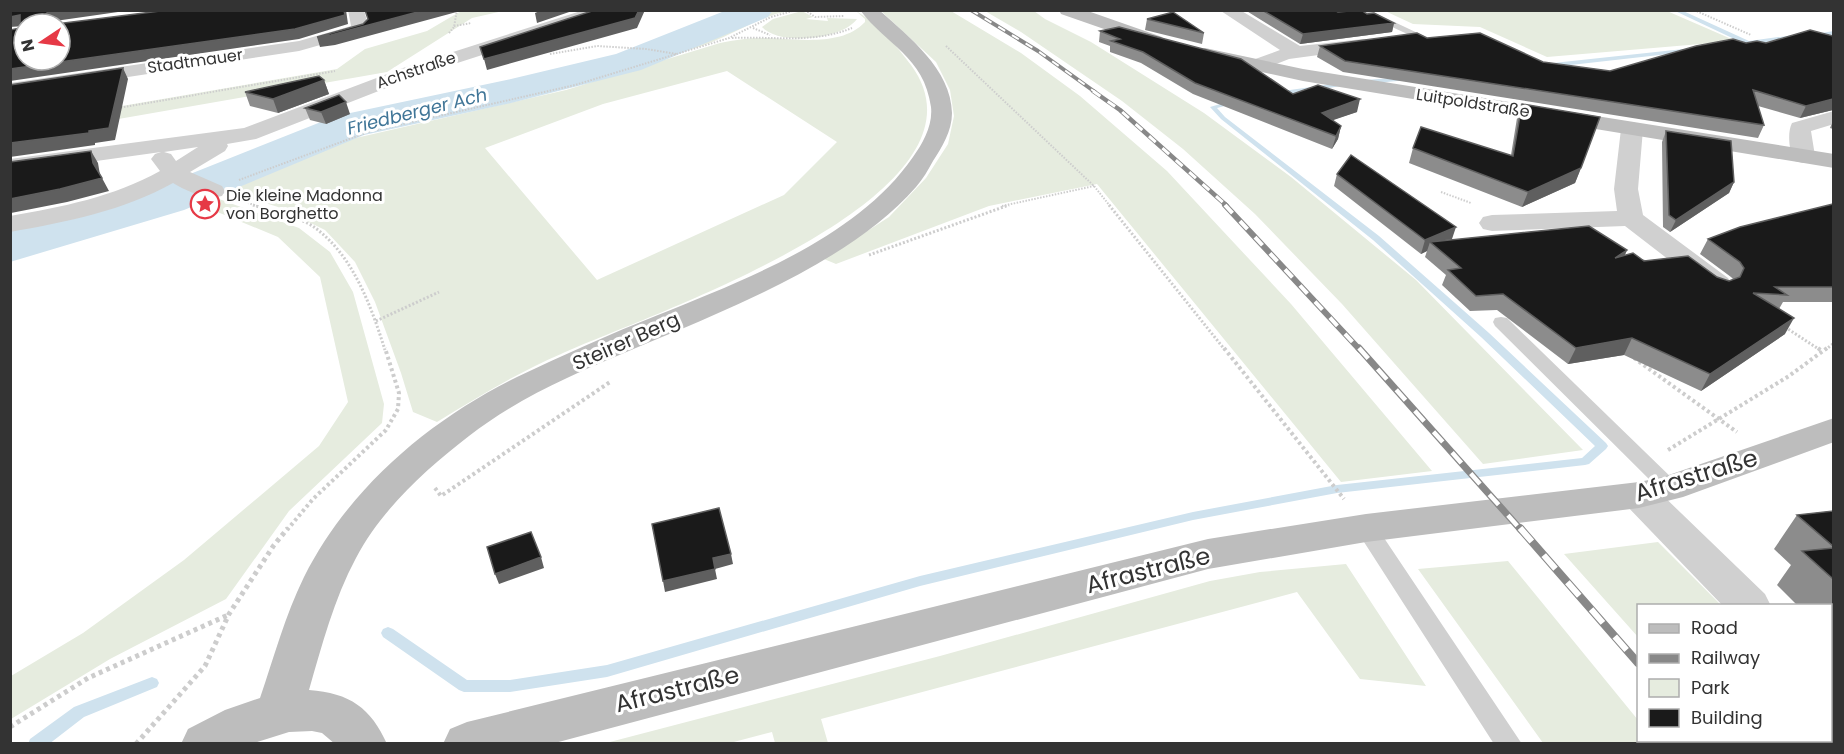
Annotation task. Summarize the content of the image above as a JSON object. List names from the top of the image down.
{
  "streets": {
    "street": [
      "Stadtmauer",
      "Achstraße",
      "Luitpoldstraße",
      "Steirer Berg",
      "Afrastraße"
    ]
  },
  "water": ["Friedberger Ach"],
  "places": {
    "place": ["Die kleine Madonna von Borghetto"]
  },
  "legend": [
    "Road",
    "Railway",
    "Park",
    "Building"
  ],
  "north": "left"
}
